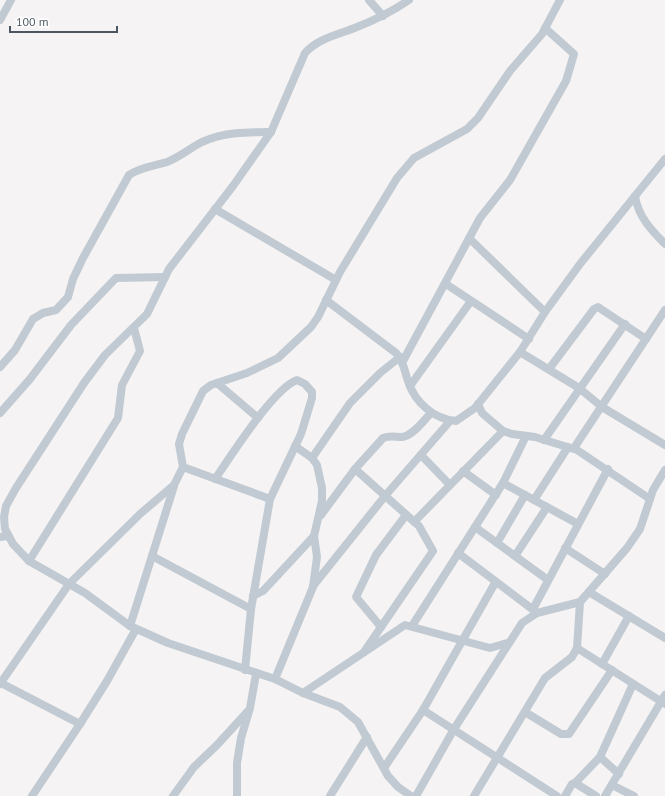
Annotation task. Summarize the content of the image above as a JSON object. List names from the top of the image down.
{
  "scale_bar": "100 m"
}
